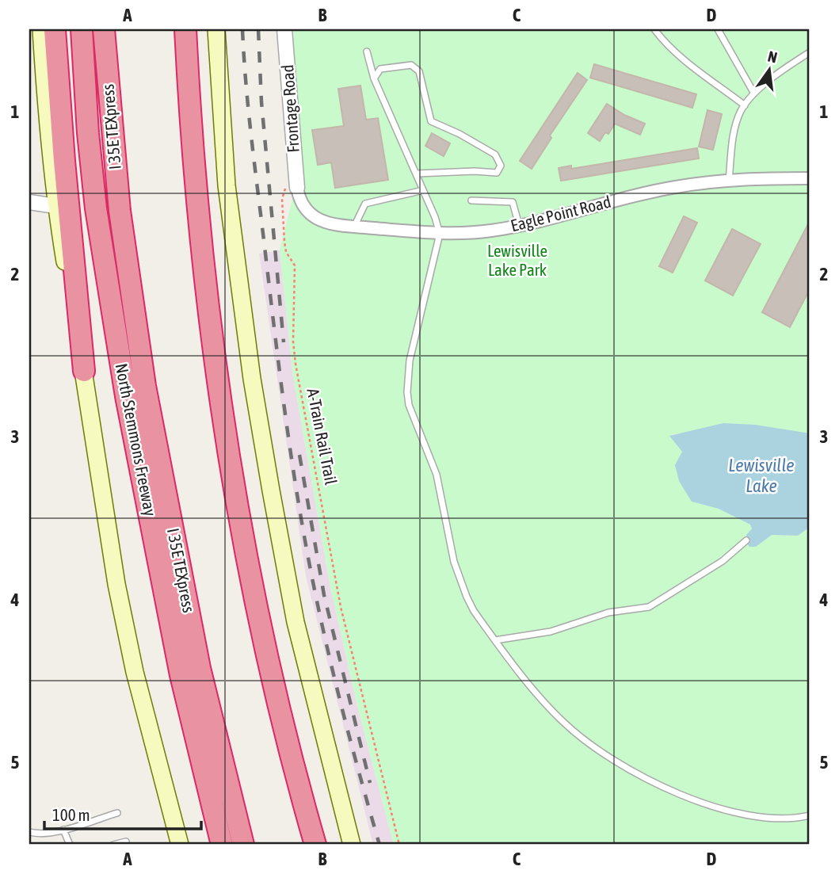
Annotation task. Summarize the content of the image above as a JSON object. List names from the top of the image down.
{
  "streets": {
    "highway": ["I 35E TEXpress", "North Stemmons Freeway"],
    "street": ["Frontage Road", "Eagle Point Road"],
    "path": ["A-Train Rail Trail"]
  },
  "crossings": [
    ["Frontage Road", "Eagle Point Road"],
    ["Frontage Road", "A-Train Rail Trail"],
    ["Eagle Point Road", "A-Train Rail Trail"]
  ],
  "water": ["Lewisville Lake"],
  "parks": ["Lewisville Lake Park"],
  "scale_bar": "100 m",
  "north": "top",
  "grid": {
    "columns": [
      "A",
      "B",
      "C",
      "D"
    ],
    "rows": [
      "1",
      "2",
      "3",
      "4",
      "5"
    ]
  }
}
